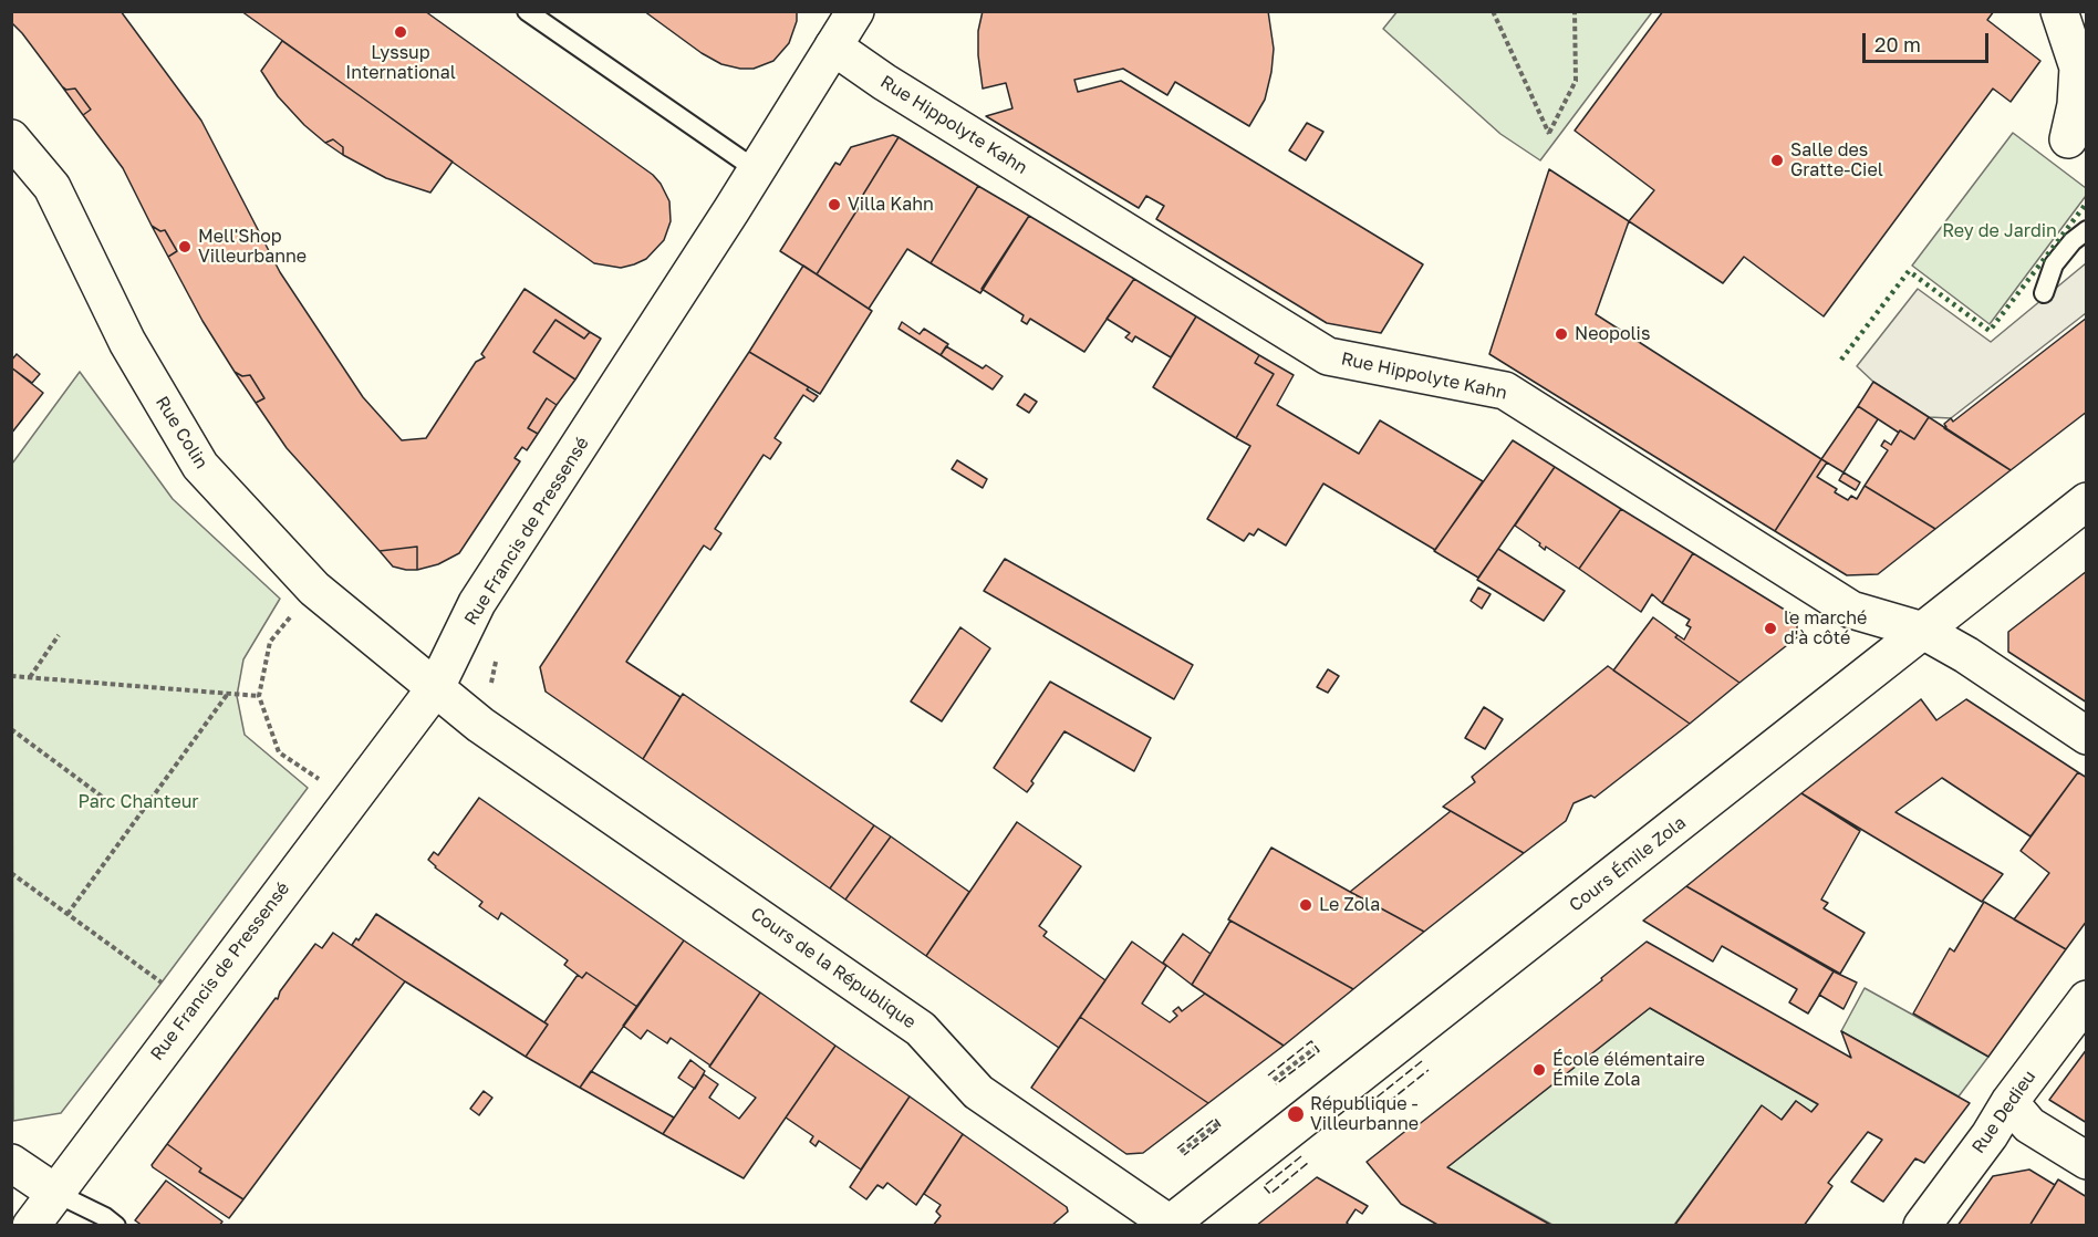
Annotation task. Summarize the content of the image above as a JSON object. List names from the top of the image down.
{
  "streets": {
    "street": [
      "Rue Hippolyte Kahn",
      "Rue Colin",
      "Rue Francis de Pressensé",
      "Cours Émile Zola",
      "Cours de la République",
      "Rue Dedieu"
    ]
  },
  "crossings": [
    ["Rue Hippolyte Kahn", "Rue Francis de Pressensé"],
    ["Rue Hippolyte Kahn", "Cours Émile Zola"],
    ["Rue Colin", "Rue Francis de Pressensé"],
    ["Rue Colin", "Cours de la République"],
    ["Cours Émile Zola", "Cours de la République"]
  ],
  "parks": ["Rey de Jardin", "Parc Chanteur"],
  "places": [
    "Lyssup International",
    "Salle des Gratte-Ciel",
    "Villa Kahn",
    "Mell'Shop Villeurbanne",
    "Neopolis",
    "le marché d'à côté",
    "Le Zola",
    "École élémentaire Émile Zola",
    "République - Villeurbanne"
  ],
  "scale_bar": "20 m"
}
